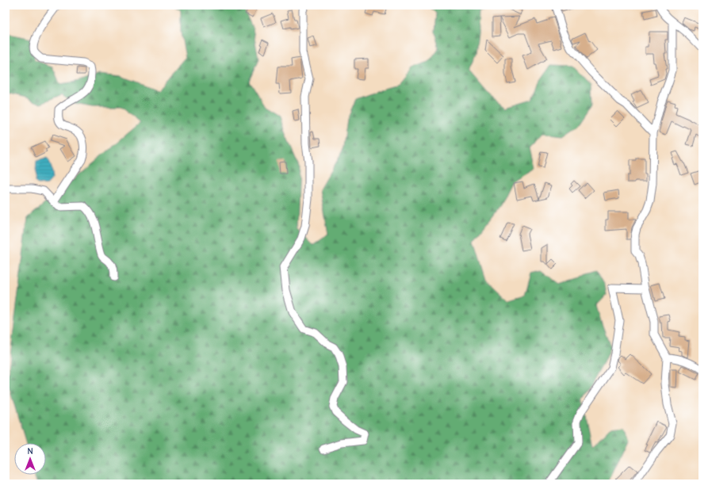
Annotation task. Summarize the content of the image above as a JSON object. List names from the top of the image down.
{
  "north": "top"
}
